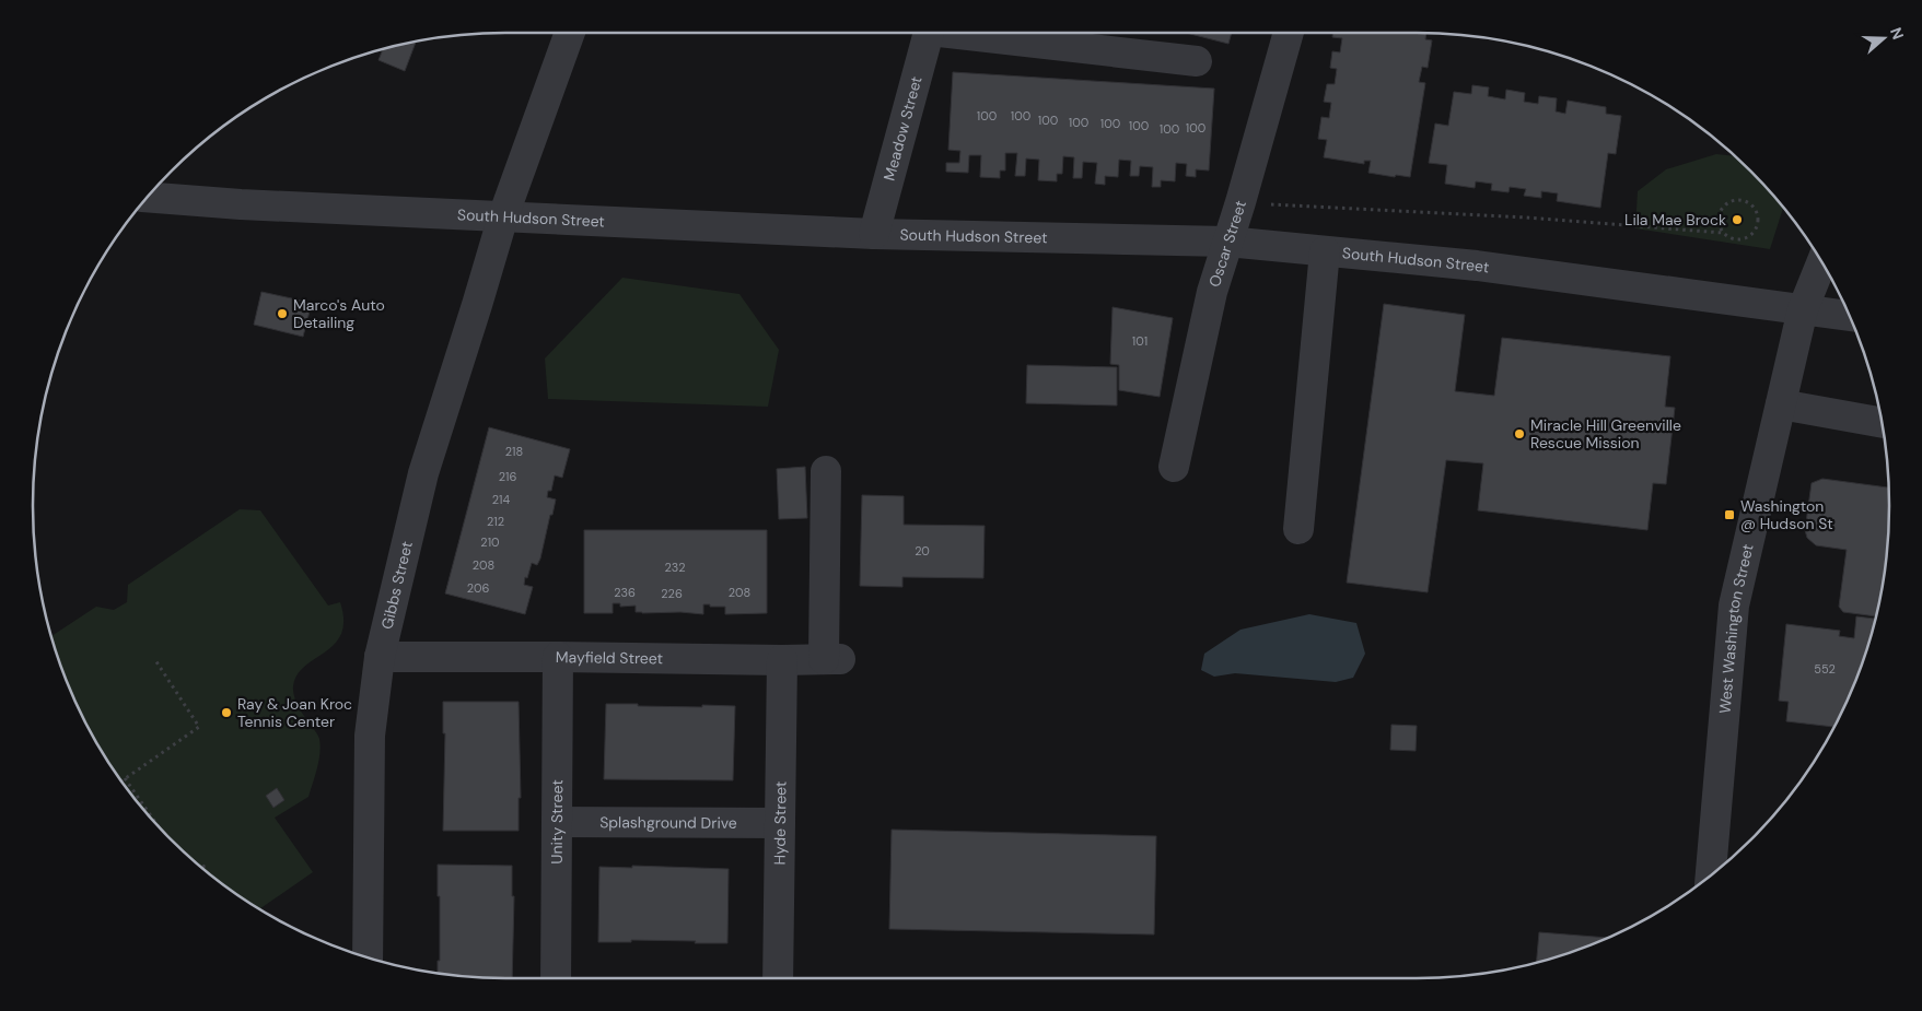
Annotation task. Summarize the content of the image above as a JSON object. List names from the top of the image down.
{
  "streets": {
    "street": [
      "Meadow Street",
      "South Hudson Street",
      "Oscar Street",
      "Gibbs Street",
      "West Washington Street",
      "Mayfield Street",
      "Unity Street",
      "Splashground Drive",
      "Hyde Street"
    ]
  },
  "crossings": [
    ["Meadow Street", "South Hudson Street"],
    ["South Hudson Street", "Oscar Street"],
    ["South Hudson Street", "Gibbs Street"],
    ["South Hudson Street", "West Washington Street"],
    ["Gibbs Street", "Mayfield Street"],
    ["Mayfield Street", "Unity Street"],
    ["Mayfield Street", "Hyde Street"],
    ["Unity Street", "Splashground Drive"],
    ["Splashground Drive", "Hyde Street"]
  ],
  "places": {
    "other": [
      "Lila Mae Brock",
      "Marco's Auto Detailing",
      "Miracle Hill Greenville Rescue Mission",
      "Ray & Joan Kroc Tennis Center"
    ],
    "transit": ["Washington @ Hudson St"]
  },
  "house_numbers": [
    "100",
    "100",
    "100",
    "100",
    "100",
    "100",
    "100",
    "100",
    "101",
    "218",
    "216",
    "214",
    "212",
    "210",
    "20",
    "208",
    "232",
    "206",
    "236",
    "208",
    "226",
    "552"
  ],
  "north": "right"
}
